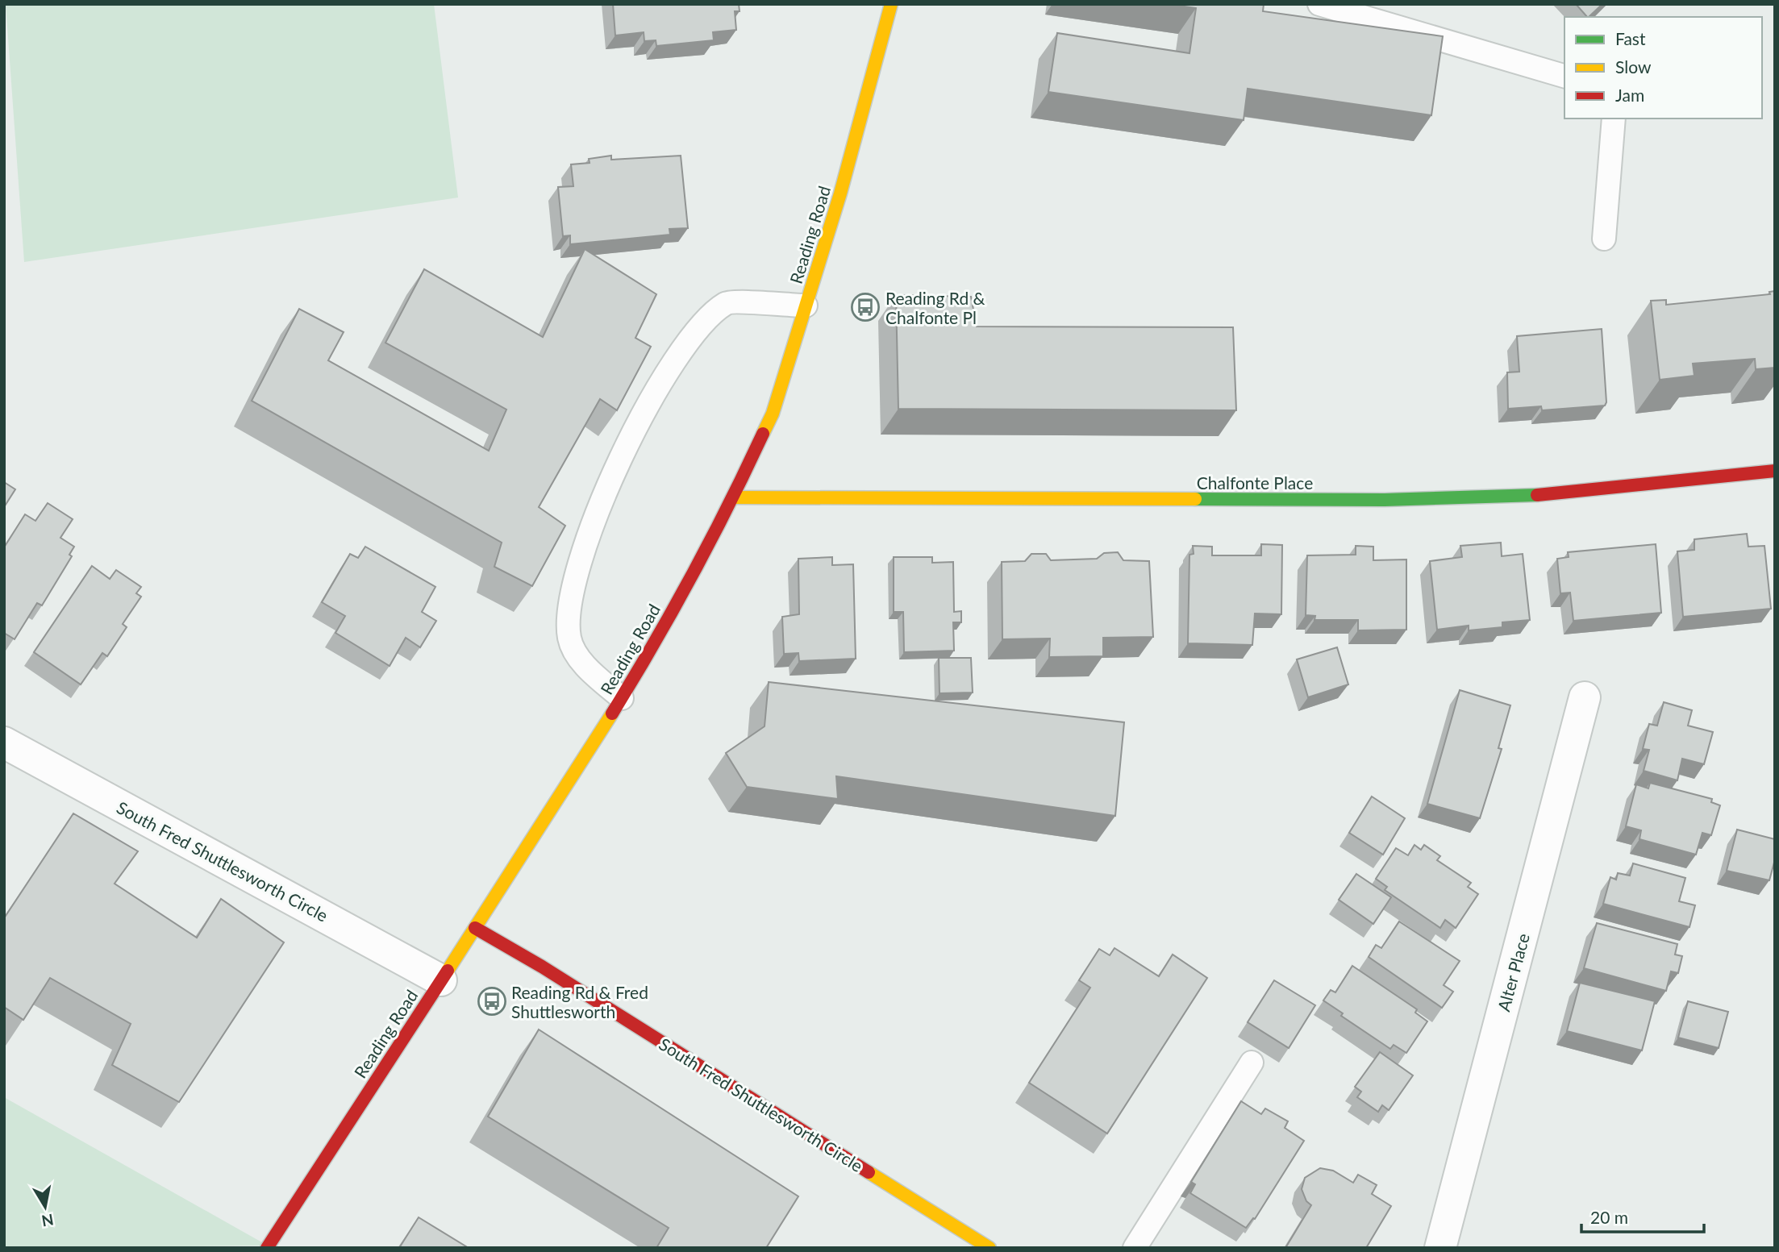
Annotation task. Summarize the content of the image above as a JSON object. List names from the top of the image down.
{
  "streets": {
    "street": [
      "Reading Road",
      "Chalfonte Place",
      "South Fred Shuttlesworth Circle",
      "Alter Place"
    ]
  },
  "crossings": [
    ["Reading Road", "Chalfonte Place"],
    ["Reading Road", "South Fred Shuttlesworth Circle"]
  ],
  "places": {
    "bus stop": ["Reading Rd & Chalfonte Pl", "Reading Rd & Fred Shuttlesworth"]
  },
  "legend": ["Fast", "Slow", "Jam"],
  "scale_bar": "20 m",
  "north": "bottom"
}
